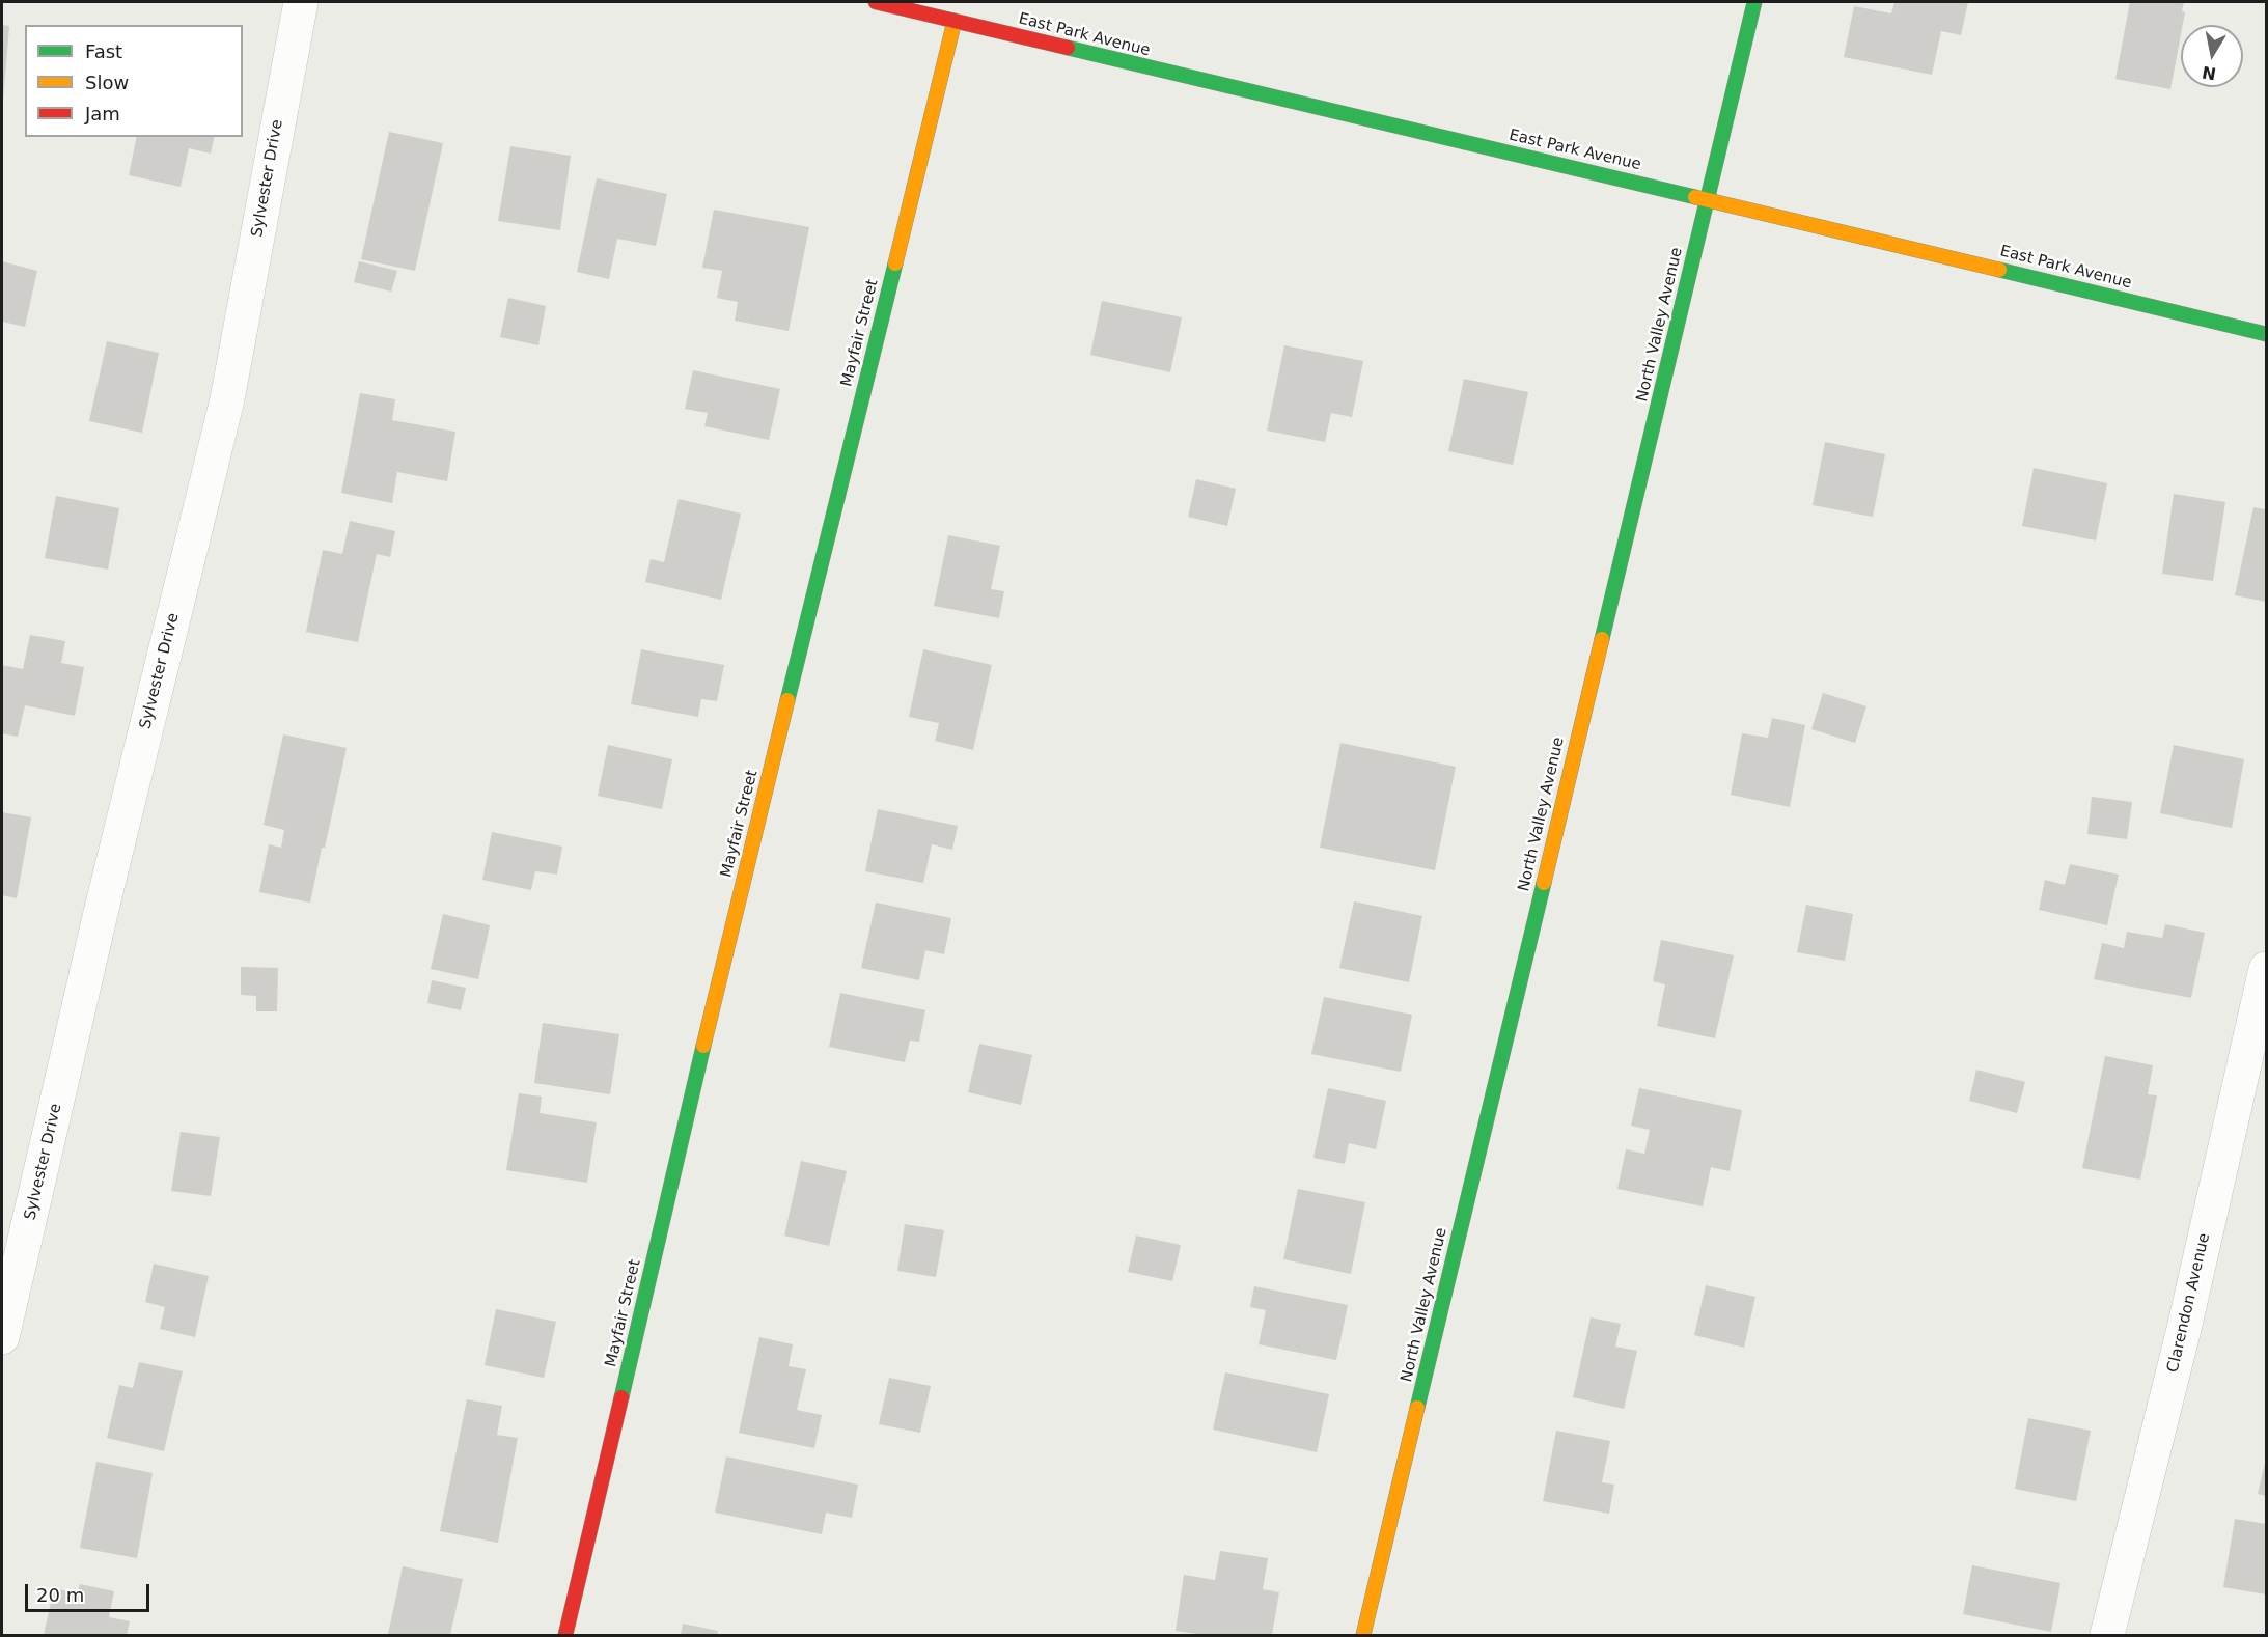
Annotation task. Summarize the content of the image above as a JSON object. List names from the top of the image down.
{
  "streets": {
    "street": [
      "East Park Avenue",
      "Sylvester Drive",
      "North Valley Avenue",
      "Mayfair Street",
      "Clarendon Avenue"
    ]
  },
  "crossings": [
    ["East Park Avenue", "North Valley Avenue"],
    ["East Park Avenue", "Mayfair Street"]
  ],
  "legend": ["Fast", "Slow", "Jam"],
  "scale_bar": "20 m",
  "north": "bottom"
}
